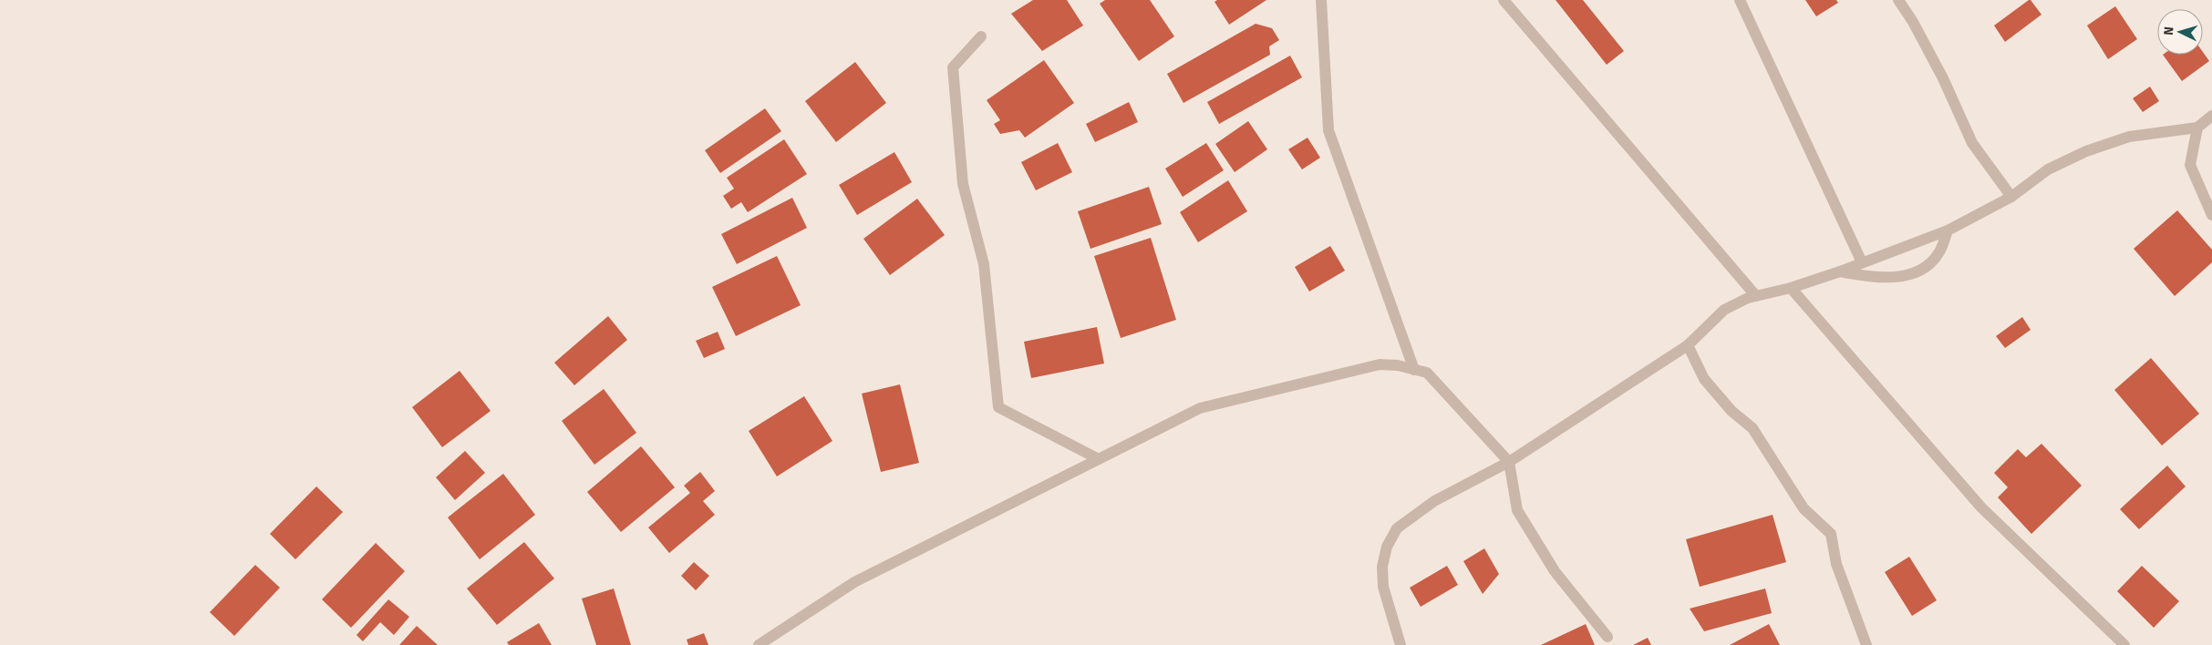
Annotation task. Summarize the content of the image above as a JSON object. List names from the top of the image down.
{
  "north": "left"
}
